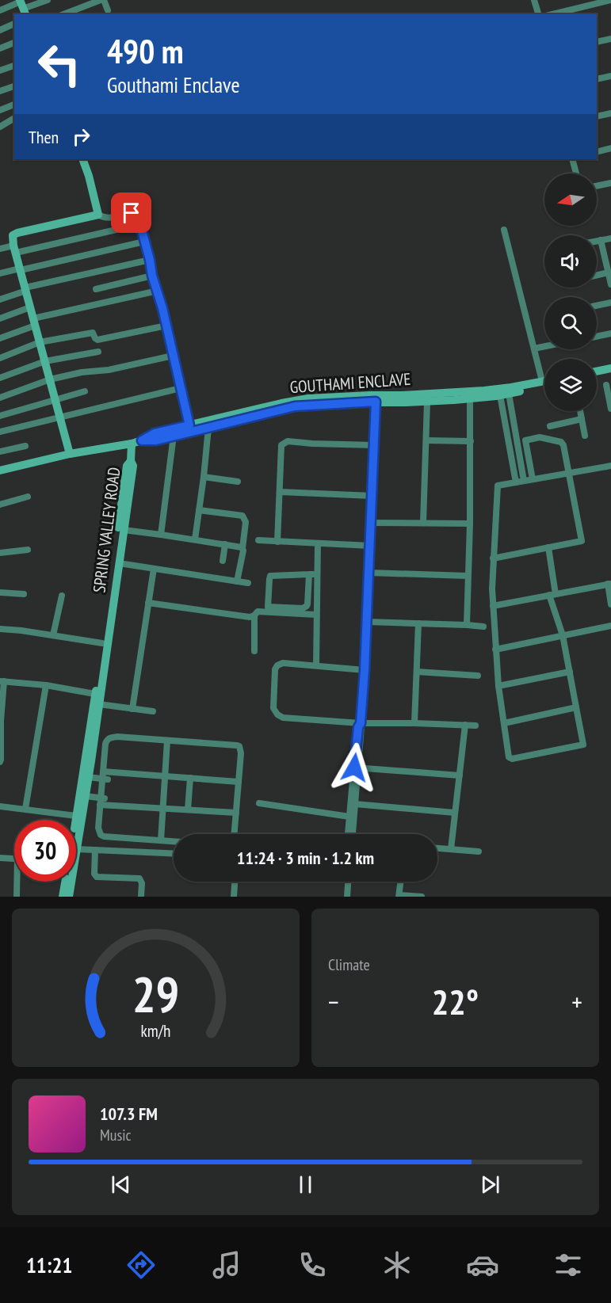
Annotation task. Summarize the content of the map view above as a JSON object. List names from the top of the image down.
{
  "streets": {
    "street": ["GOUTHAMI ENCLAVE", "SPRING VALLEY ROAD"]
  },
  "north": "left",
  "page": {
    "turn": ["490 m", "Gouthami Enclave"],
    "then": "Then",
    "limit": "30",
    "trip": "11:24 · 3 min · 1.2 km",
    "tile": "Climate",
    "heat": ["−", "22°", "+"],
    "song": ["107.3 FM", "Music"],
    "tabs": "11:21",
    "gauge": ["29", "km/h"]
  }
}
